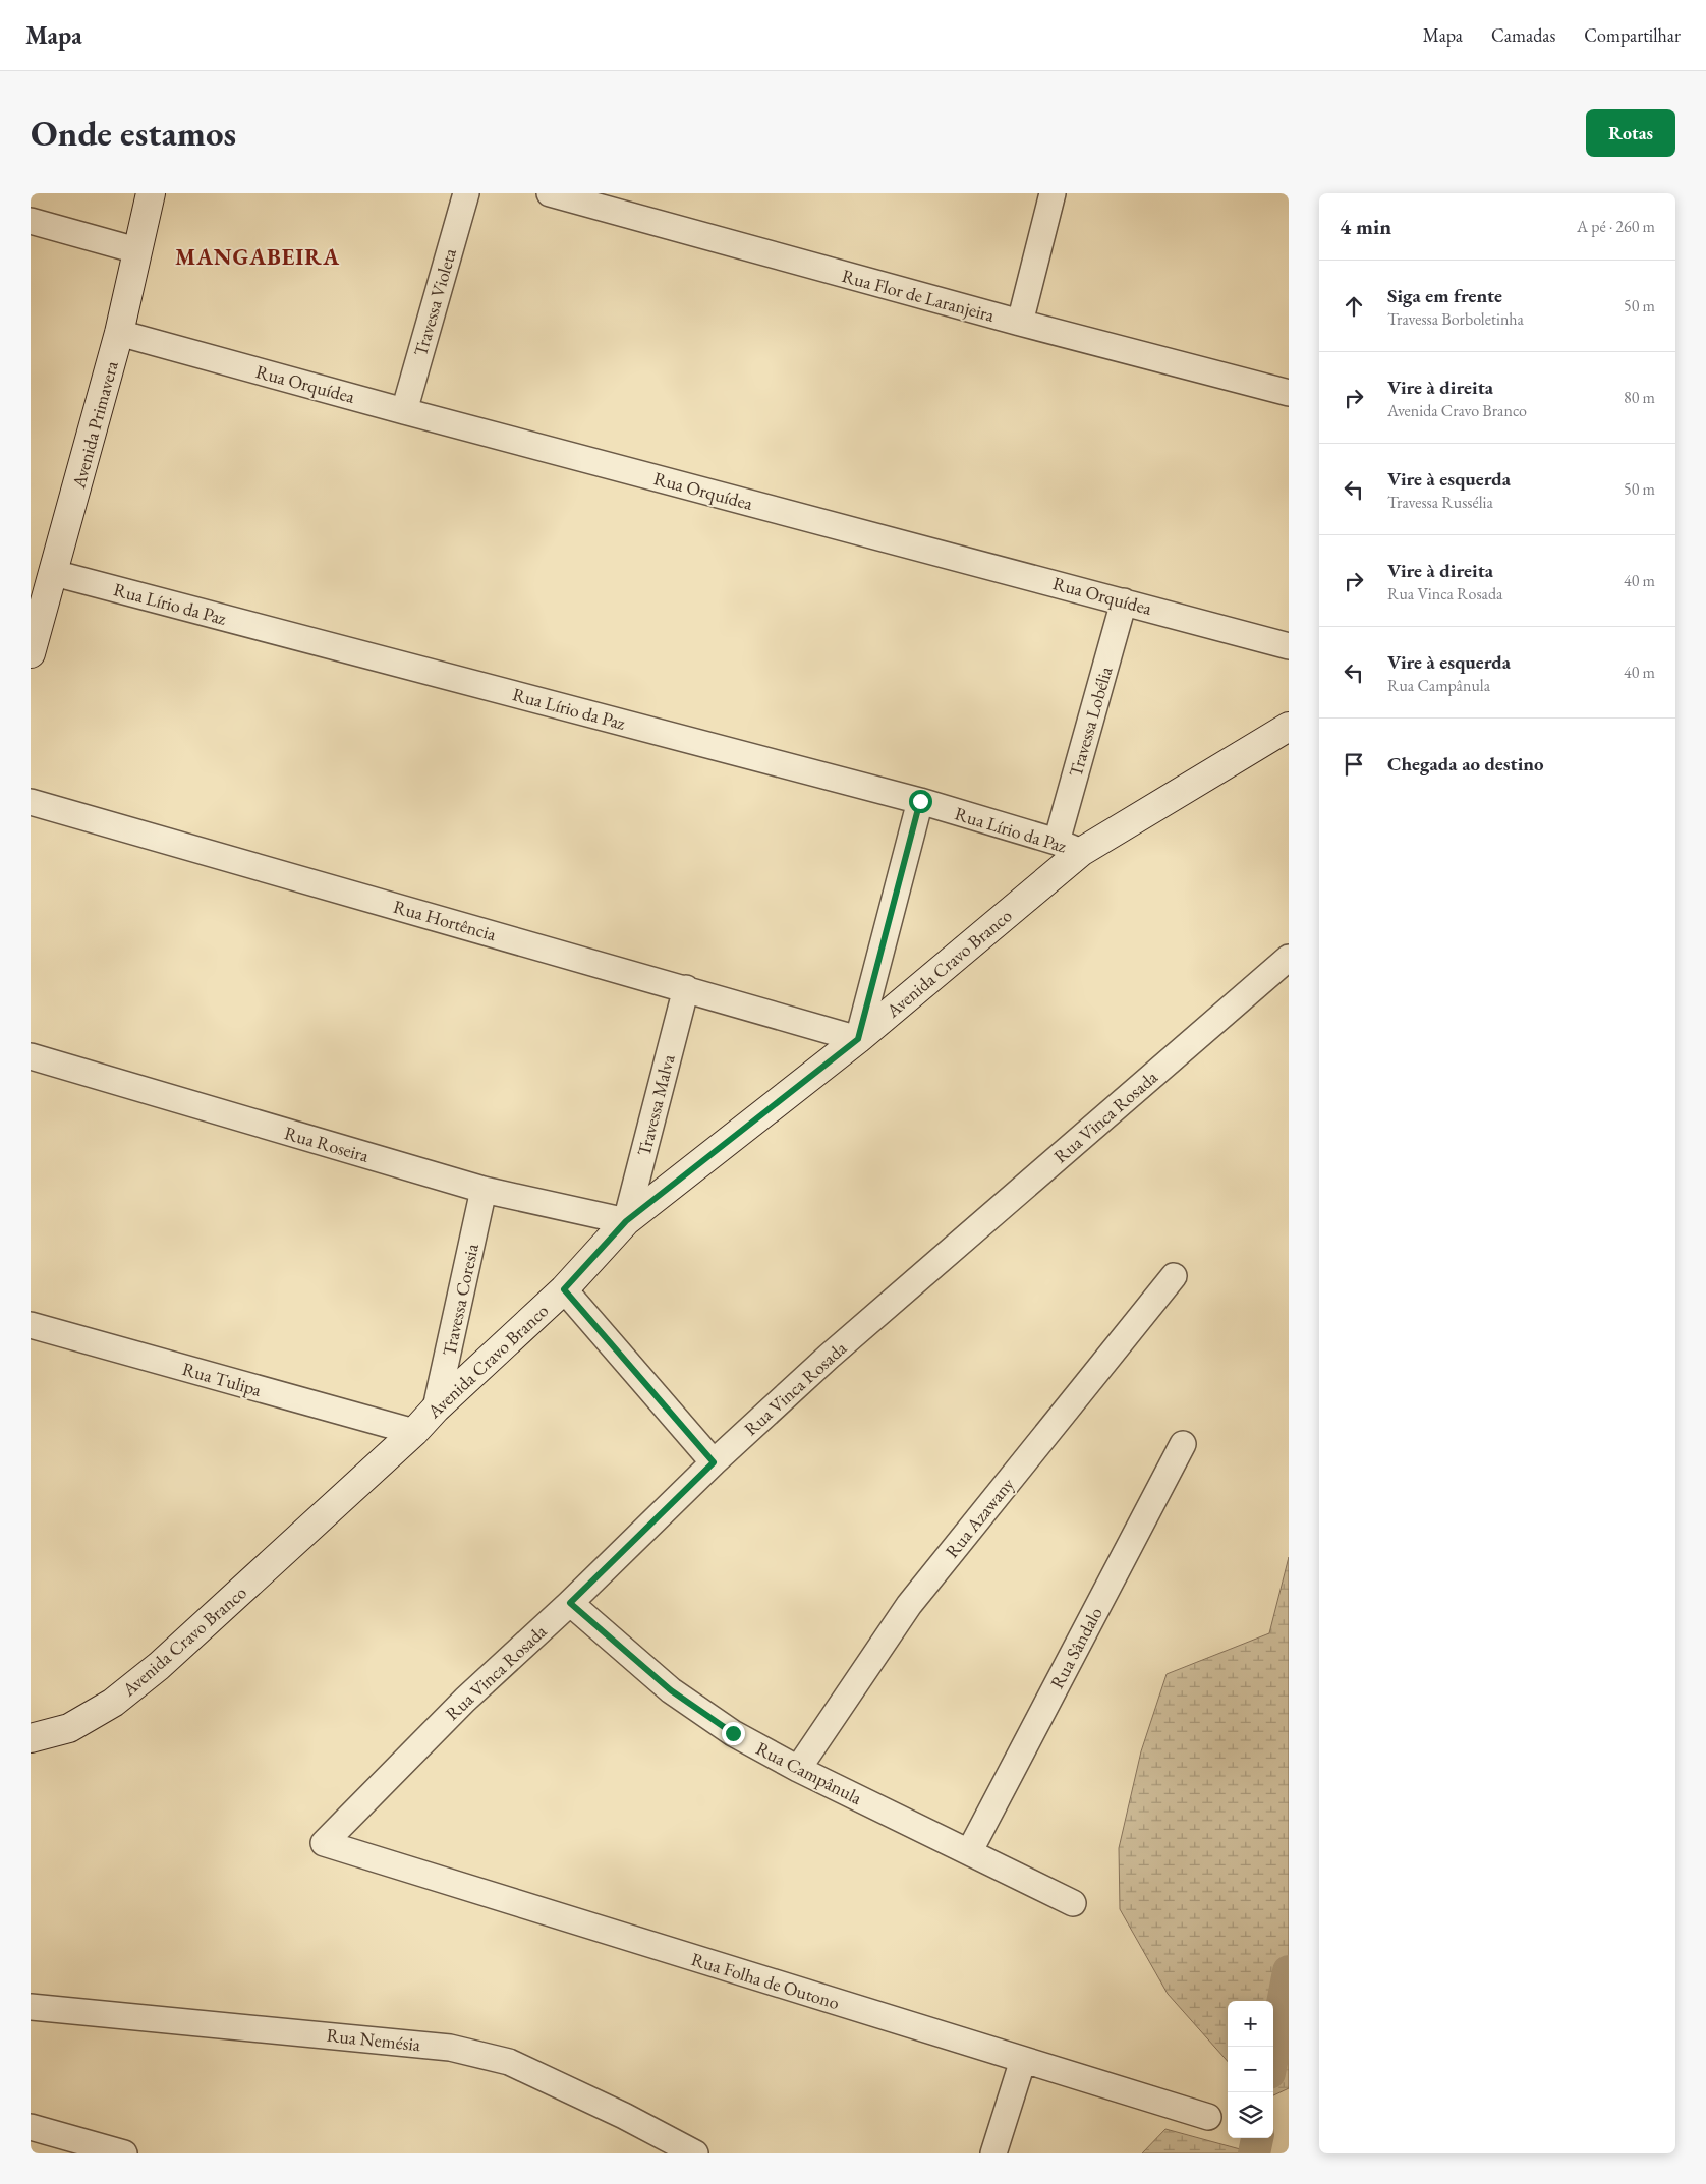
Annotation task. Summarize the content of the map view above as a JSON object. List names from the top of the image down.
{
  "streets": {
    "street": [
      "Rua Flor de Laranjeira",
      "Travessa Violeta",
      "Rua Orquídea",
      "Avenida Primavera",
      "Rua Lírio da Paz",
      "Travessa Lobélia",
      "Rua Hortência",
      "Avenida Cravo Branco",
      "Travessa Malva",
      "Rua Vinca Rosada",
      "Rua Roseira",
      "Travessa Coresia",
      "Rua Tulipa",
      "Rua Azawany",
      "Rua Sândalo",
      "Rua Campânula",
      "Rua Folha de Outono",
      "Rua Nemésia"
    ]
  },
  "crossings": [
    ["Travessa Violeta", "Rua Orquídea"],
    ["Rua Orquídea", "Avenida Primavera"],
    ["Rua Orquídea", "Travessa Lobélia"],
    ["Avenida Primavera", "Rua Lírio da Paz"],
    ["Rua Lírio da Paz", "Travessa Lobélia"],
    ["Rua Lírio da Paz", "Avenida Cravo Branco"],
    ["Travessa Lobélia", "Avenida Cravo Branco"],
    ["Rua Hortência", "Avenida Cravo Branco"],
    ["Rua Hortência", "Travessa Malva"],
    ["Avenida Cravo Branco", "Travessa Malva"],
    ["Avenida Cravo Branco", "Rua Roseira"],
    ["Avenida Cravo Branco", "Travessa Coresia"],
    ["Avenida Cravo Branco", "Rua Tulipa"],
    ["Travessa Malva", "Rua Roseira"],
    ["Rua Vinca Rosada", "Rua Campânula"],
    ["Rua Vinca Rosada", "Rua Folha de Outono"],
    ["Rua Roseira", "Travessa Coresia"],
    ["Rua Azawany", "Rua Campânula"],
    ["Rua Sândalo", "Rua Campânula"]
  ],
  "districts": ["MANGABEIRA"],
  "page": {
    "header": "Mapa",
    "nav": ["Mapa", "Camadas", "Compartilhar"],
    "buttons": "Rotas",
    "title": "Onde estamos",
    "heading": ["4 min", "A pé · 260 m"],
    "list": [
      ["Siga em frente", "Travessa Borboletinha", "50 m"],
      ["Vire à direita", "Avenida Cravo Branco", "80 m"],
      ["Vire à esquerda", "Travessa Russélia", "50 m"],
      ["Vire à direita", "Rua Vinca Rosada", "40 m"],
      ["Vire à esquerda", "Rua Campânula", "40 m"],
      "Chegada ao destino"
    ],
    "map_buttons": ["+", "−"]
  }
}
